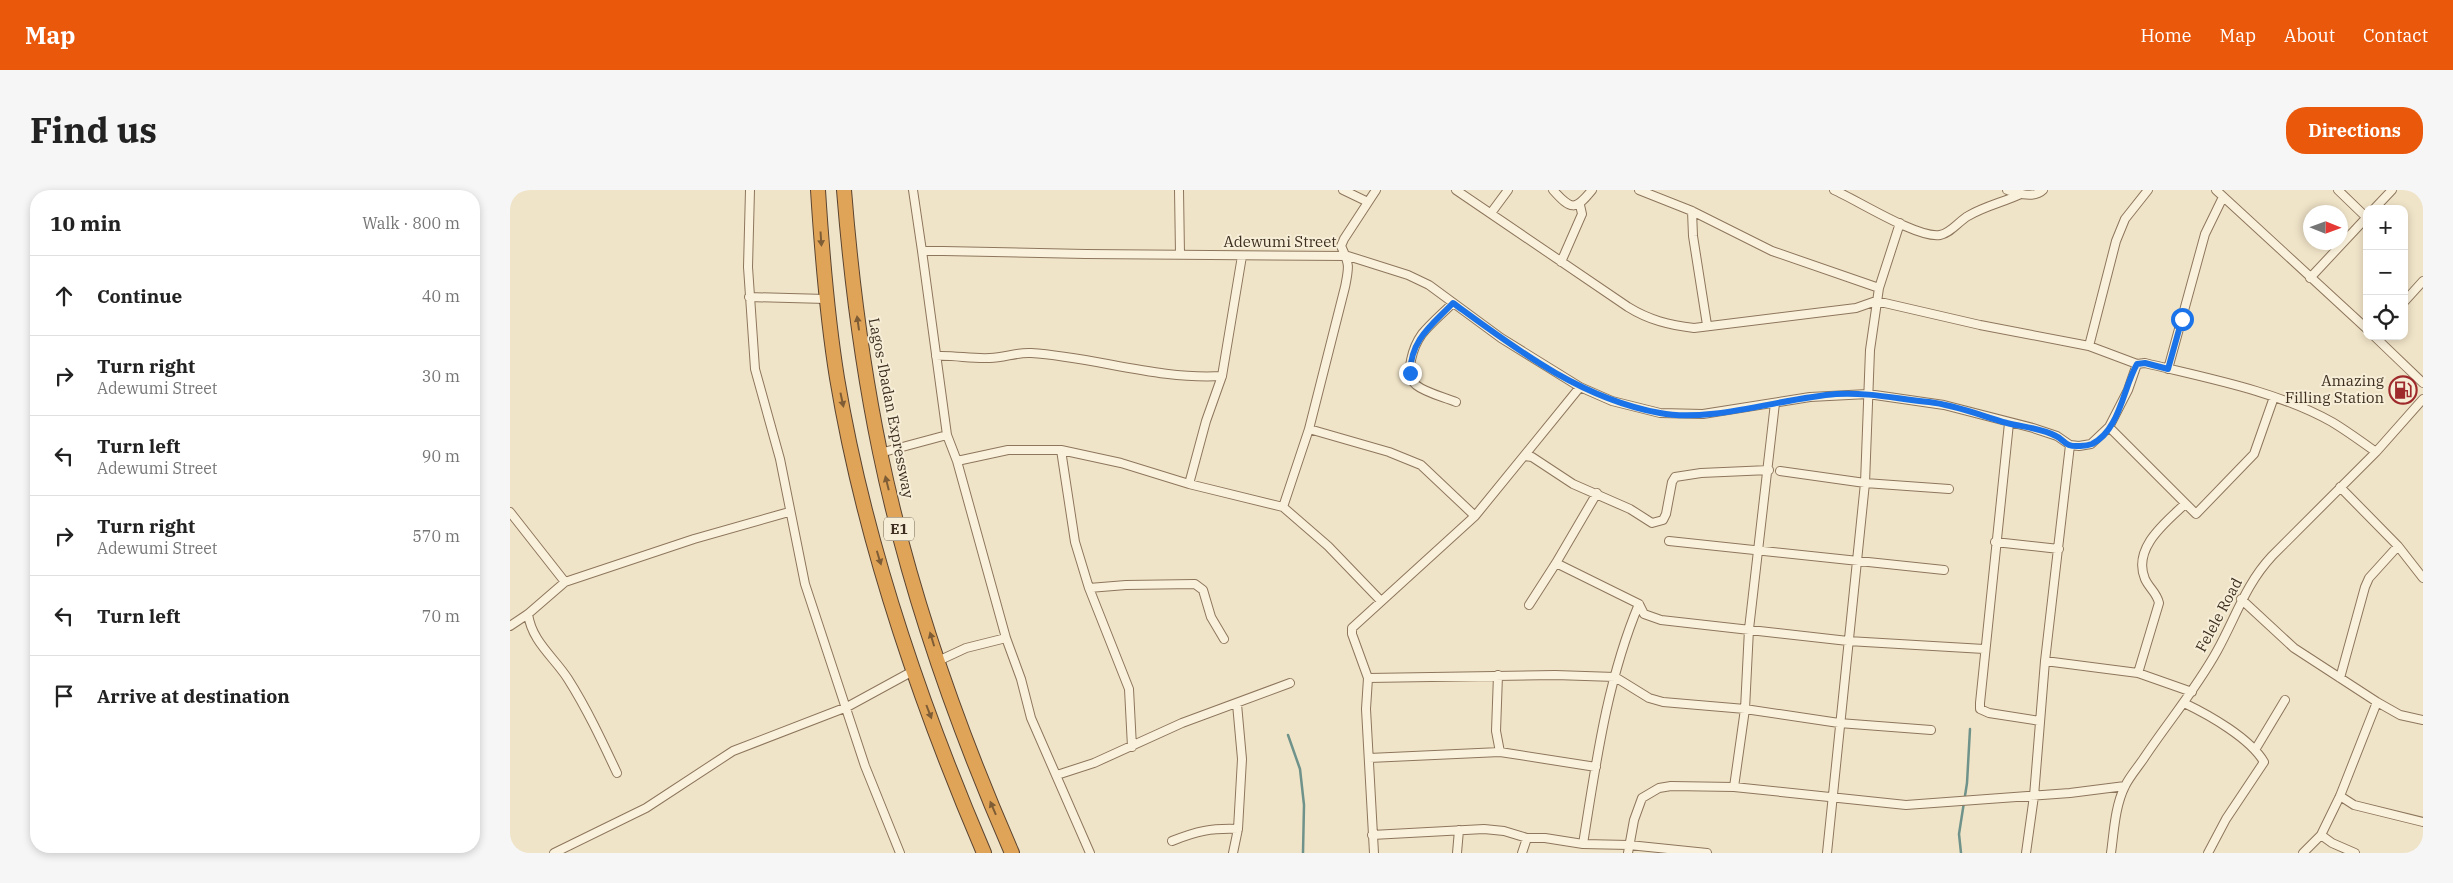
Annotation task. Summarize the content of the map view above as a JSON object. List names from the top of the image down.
{
  "streets": {
    "highway": ["Lagos-Ibadan Expressway", "E1"],
    "street": ["Adewumi Street", "Felele Road"]
  },
  "places": {
    "fuel station": ["Amazing Filling Station"]
  },
  "north": "right",
  "page": {
    "header": "Map",
    "nav": [
      "Home",
      "Map",
      "About",
      "Contact"
    ],
    "title": "Find us",
    "buttons": "Directions",
    "heading": ["10 min", "Walk · 800 m"],
    "map_buttons": ["+", "−"],
    "list": [
      ["Continue", "40 m"],
      ["Turn right", "Adewumi Street", "30 m"],
      ["Turn left", "Adewumi Street", "90 m"],
      ["Turn right", "Adewumi Street", "570 m"],
      ["Turn left", "70 m"],
      "Arrive at destination"
    ]
  }
}
